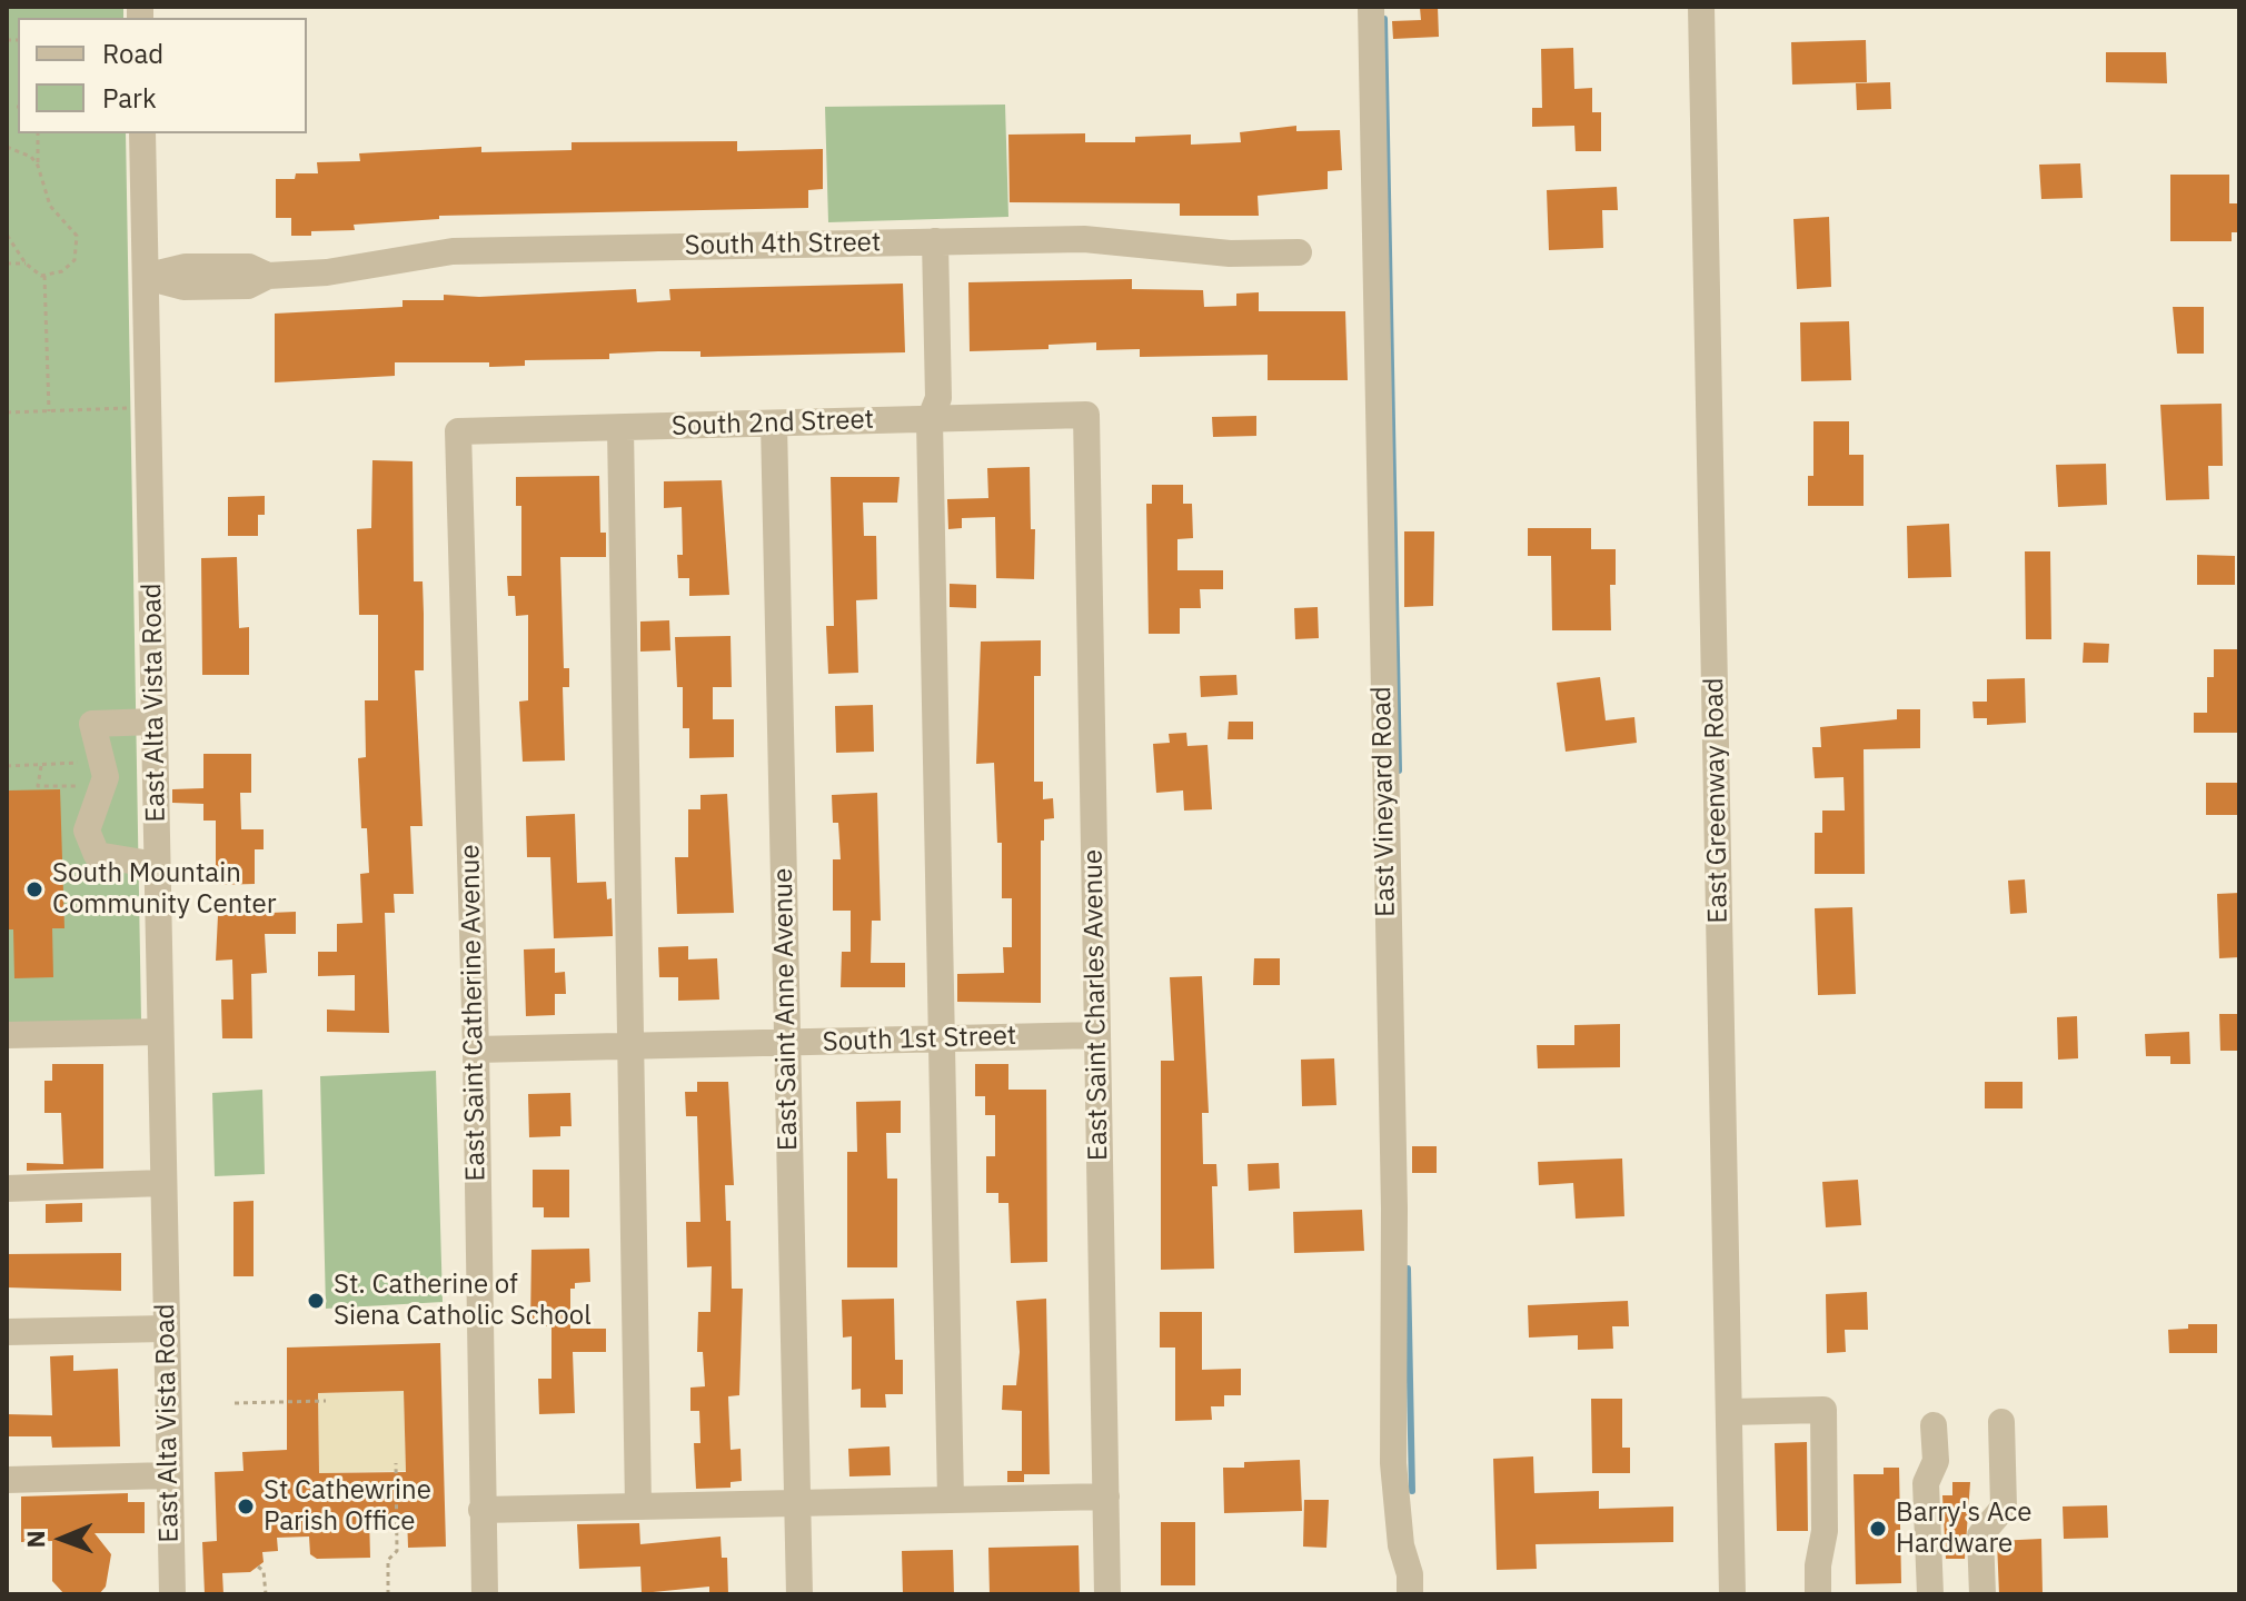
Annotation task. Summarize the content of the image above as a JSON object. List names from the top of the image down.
{
  "streets": {
    "street": [
      "South 4th Street",
      "South 2nd Street",
      "East Alta Vista Road",
      "East Greenway Road",
      "East Vineyard Road",
      "East Saint Charles Avenue",
      "East Saint Anne Avenue",
      "East Saint Catherine Avenue",
      "South 1st Street"
    ]
  },
  "crossings": [
    ["South 4th Street", "East Alta Vista Road"],
    ["South 2nd Street", "East Saint Charles Avenue"],
    ["South 2nd Street", "East Saint Anne Avenue"],
    ["South 2nd Street", "East Saint Catherine Avenue"],
    ["East Saint Charles Avenue", "South 1st Street"],
    ["East Saint Anne Avenue", "South 1st Street"],
    ["East Saint Catherine Avenue", "South 1st Street"]
  ],
  "places": [
    "South Mountain Community Center",
    "St. Catherine of Siena Catholic School",
    "St Cathewrine Parish Office",
    "Barry's Ace Hardware"
  ],
  "legend": ["Road", "Park"],
  "north": "left"
}
